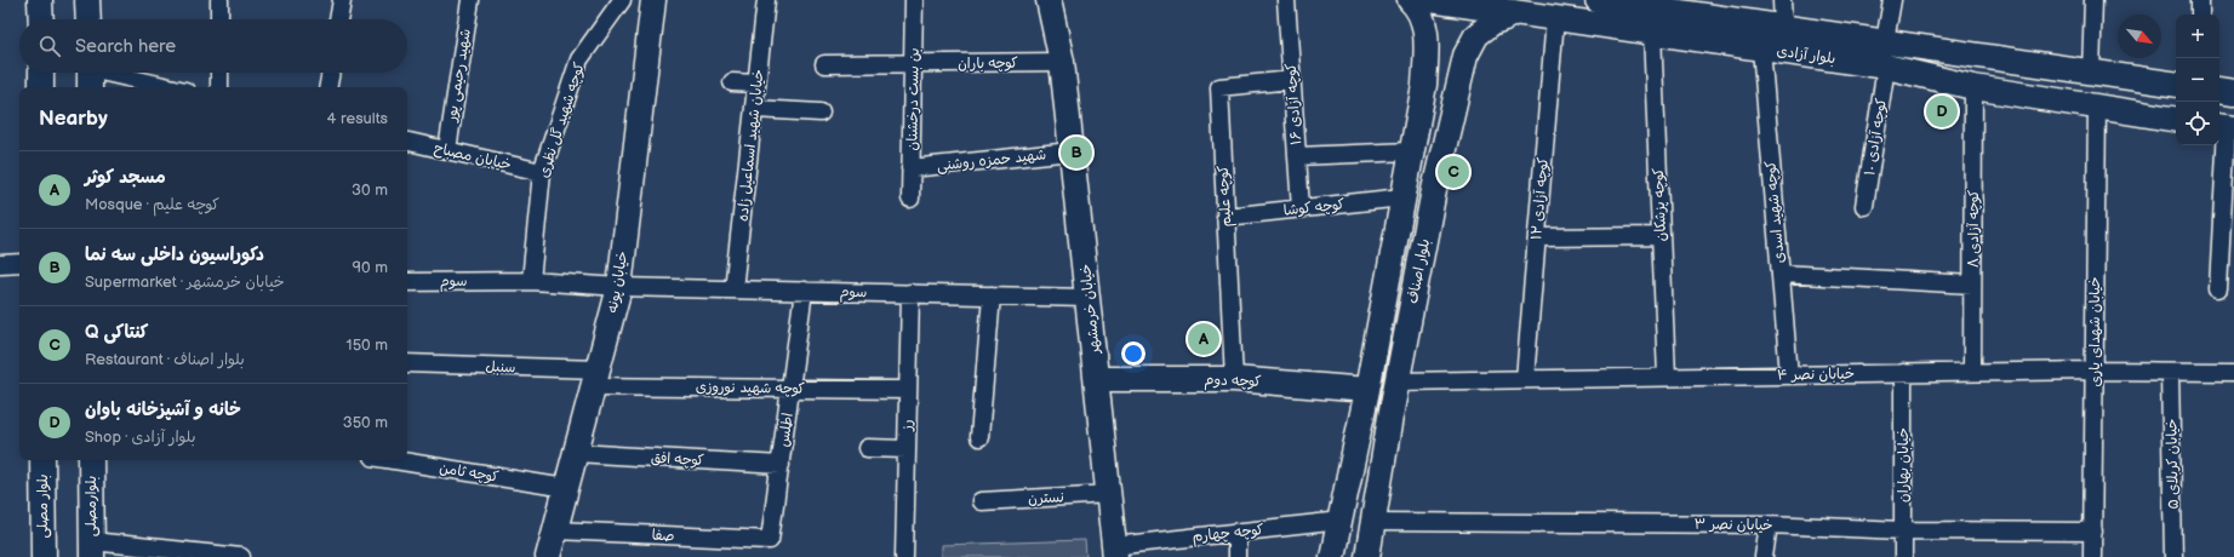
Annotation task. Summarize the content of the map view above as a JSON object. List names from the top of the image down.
{
  "streets": {
    "main road": [
      "بلوار آزادی",
      "بلوار اصناف",
      "خیابان پونه",
      "خیابان خرمشهر",
      "کوچه دوم",
      "بلوار مصلی",
      "بلوارمصلی"
    ],
    "street": [
      "کوچه باران",
      "شهید رحیمی پور",
      "بن بست درخشنان",
      "کوچه آزادی ۱۶",
      "کوچه شهید گل نظری",
      "کوچه آزادی ۱۰",
      "خیابان شهید اسماعیل زاده",
      "خیابان مصباح",
      "شهید حمزه روشنی",
      "کوچه علیم",
      "کوچه آزادی ۱۲",
      "کوچه پزشکان",
      "کوچه کوشا",
      "کوچه شهید اسدی",
      "کوچه آزادی ۸",
      "سوم",
      "خیابان شهدای یاری",
      "سنبل",
      "خیابان نصر ۴",
      "کوچه شهید نوروزی",
      "رز",
      "اطلس",
      "کوچه افق",
      "خیابان کربلای ۵",
      "خیابان بهاران",
      "کوچه ثامن",
      "نسترن",
      "خیابان نصر ۳",
      "کوچه چهارم",
      "صفا"
    ]
  },
  "crossings": [
    ["بلوار آزادی", "کوچه آزادی ۱۰"],
    ["بلوار آزادی", "کوچه آزادی ۱۲"],
    ["بلوار آزادی", "کوچه پزشکان"],
    ["بلوار آزادی", "کوچه شهید اسدی"],
    ["بلوار آزادی", "کوچه آزادی ۸"],
    ["بلوار آزادی", "بلوار اصناف"],
    ["بلوار آزادی", "خیابان شهدای یاری"],
    ["کوچه باران", "بن بست درخشنان"],
    ["کوچه باران", "خیابان خرمشهر"],
    ["شهید رحیمی پور", "خیابان مصباح"],
    ["بن بست درخشنان", "شهید حمزه روشنی"],
    ["کوچه آزادی ۱۶", "کوچه علیم"],
    ["کوچه آزادی ۱۶", "کوچه کوشا"],
    ["کوچه شهید گل نظری", "خیابان مصباح"],
    ["کوچه شهید گل نظری", "سوم"],
    ["خیابان شهید اسماعیل زاده", "سوم"],
    ["شهید حمزه روشنی", "خیابان خرمشهر"],
    ["کوچه علیم", "کوچه کوشا"],
    ["کوچه علیم", "کوچه دوم"],
    ["کوچه آزادی ۱۲", "خیابان نصر ۴"],
    ["کوچه پزشکان", "خیابان نصر ۴"],
    ["کوچه کوشا", "بلوار اصناف"],
    ["کوچه شهید اسدی", "خیابان نصر ۴"],
    ["کوچه آزادی ۸", "خیابان نصر ۴"],
    ["بلوار اصناف", "خیابان نصر ۴"],
    ["بلوار اصناف", "کوچه دوم"],
    ["بلوار اصناف", "خیابان نصر ۳"],
    ["بلوار اصناف", "کوچه چهارم"],
    ["سوم", "خیابان پونه"],
    ["سوم", "خیابان خرمشهر"],
    ["سوم", "رز"],
    ["سوم", "اطلس"],
    ["خیابان پونه", "سنبل"],
    ["خیابان پونه", "کوچه شهید نوروزی"],
    ["خیابان پونه", "کوچه افق"],
    ["خیابان پونه", "کوچه ثامن"],
    ["خیابان پونه", "صفا"],
    ["خیابان خرمشهر", "کوچه دوم"],
    ["خیابان خرمشهر", "نسترن"],
    ["خیابان خرمشهر", "کوچه چهارم"],
    ["خیابان شهدای یاری", "خیابان نصر ۴"],
    ["خیابان شهدای یاری", "خیابان نصر ۳"],
    ["سنبل", "کوچه شهید نوروزی"],
    ["خیابان نصر ۴", "خیابان کربلای ۵"],
    ["خیابان نصر ۴", "خیابان بهاران"],
    ["کوچه شهید نوروزی", "رز"],
    ["کوچه شهید نوروزی", "اطلس"],
    ["اطلس", "کوچه افق"],
    ["اطلس", "صفا"],
    ["خیابان بهاران", "خیابان نصر ۳"]
  ],
  "north": "bottom right",
  "page": {
    "map_buttons": ["+", "−"],
    "search": "Search here",
    "heading": ["Nearby", "4 results"],
    "pins": [
      "D",
      "B",
      "C",
      "A"
    ],
    "list": [
      {
        "mark": "A",
        "name": "مسجد کوثر",
        "note": "Mosque · کوچه علیم",
        "value": "30 m"
      },
      {
        "mark": "B",
        "name": "دکوراسیون داخلی سه نما",
        "note": "Supermarket · خیابان خرمشهر",
        "value": "90 m"
      },
      {
        "mark": "C",
        "name": "Q کنتاکی",
        "note": "Restaurant · بلوار اصناف",
        "value": "150 m"
      },
      {
        "mark": "D",
        "name": "خانه و آشپزخانه باوان",
        "note": "Shop · بلوار آزادی",
        "value": "350 m"
      }
    ]
  }
}
